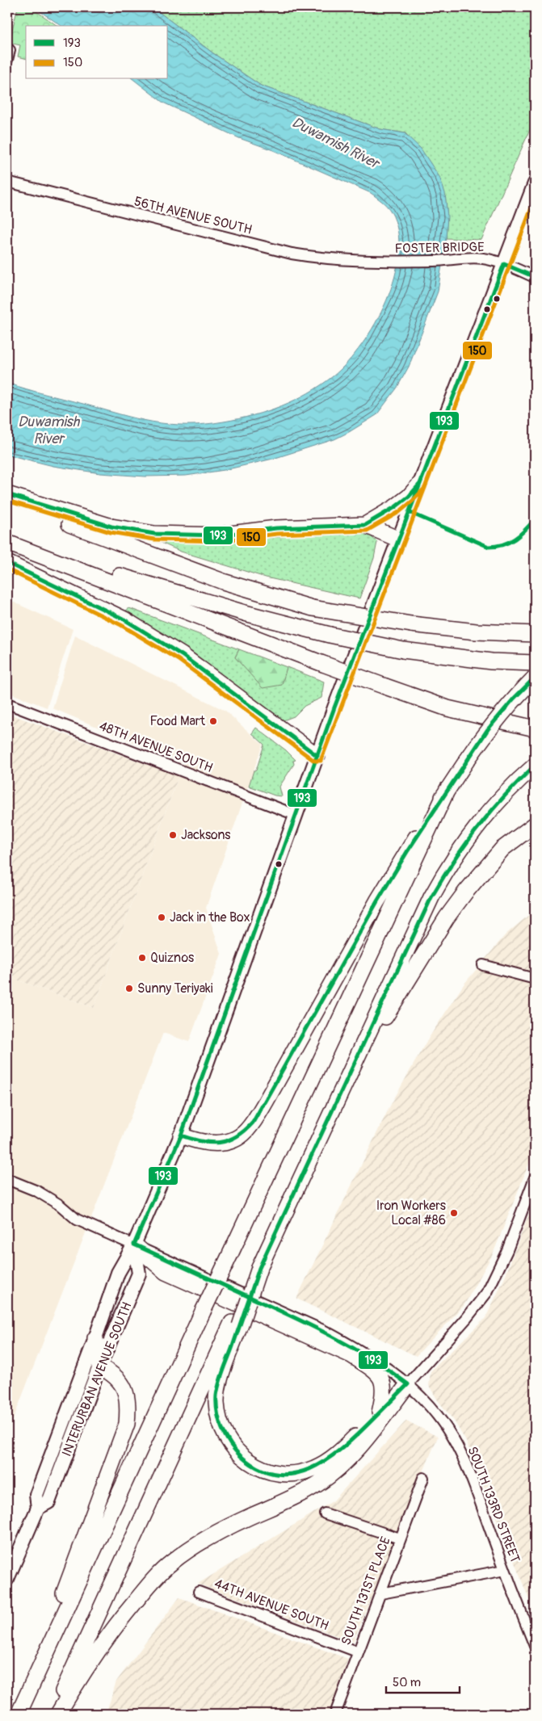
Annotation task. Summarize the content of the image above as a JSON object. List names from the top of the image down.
{
  "streets": {
    "main road": ["INTERURBAN AVENUE SOUTH"],
    "street": [
      "56TH AVENUE SOUTH",
      "FOSTER BRIDGE",
      "48TH AVENUE SOUTH",
      "SOUTH 133RD STREET",
      "SOUTH 131ST PLACE",
      "44TH AVENUE SOUTH"
    ]
  },
  "crossings": [
    ["56TH AVENUE SOUTH", "FOSTER BRIDGE"],
    ["FOSTER BRIDGE", "INTERURBAN AVENUE SOUTH"],
    ["48TH AVENUE SOUTH", "INTERURBAN AVENUE SOUTH"],
    ["INTERURBAN AVENUE SOUTH", "SOUTH 133RD STREET"],
    ["SOUTH 131ST PLACE", "44TH AVENUE SOUTH"]
  ],
  "water": ["Duwamish River"],
  "places": [
    "Food Mart",
    "Jacksons",
    "Jack in the Box",
    "Quiznos",
    "Sunny Teriyaki",
    "Iron Workers Local #86"
  ],
  "lines": ["transit line 150", "transit line 193"],
  "legend": ["193", "150"],
  "scale_bar": "50 m"
}
